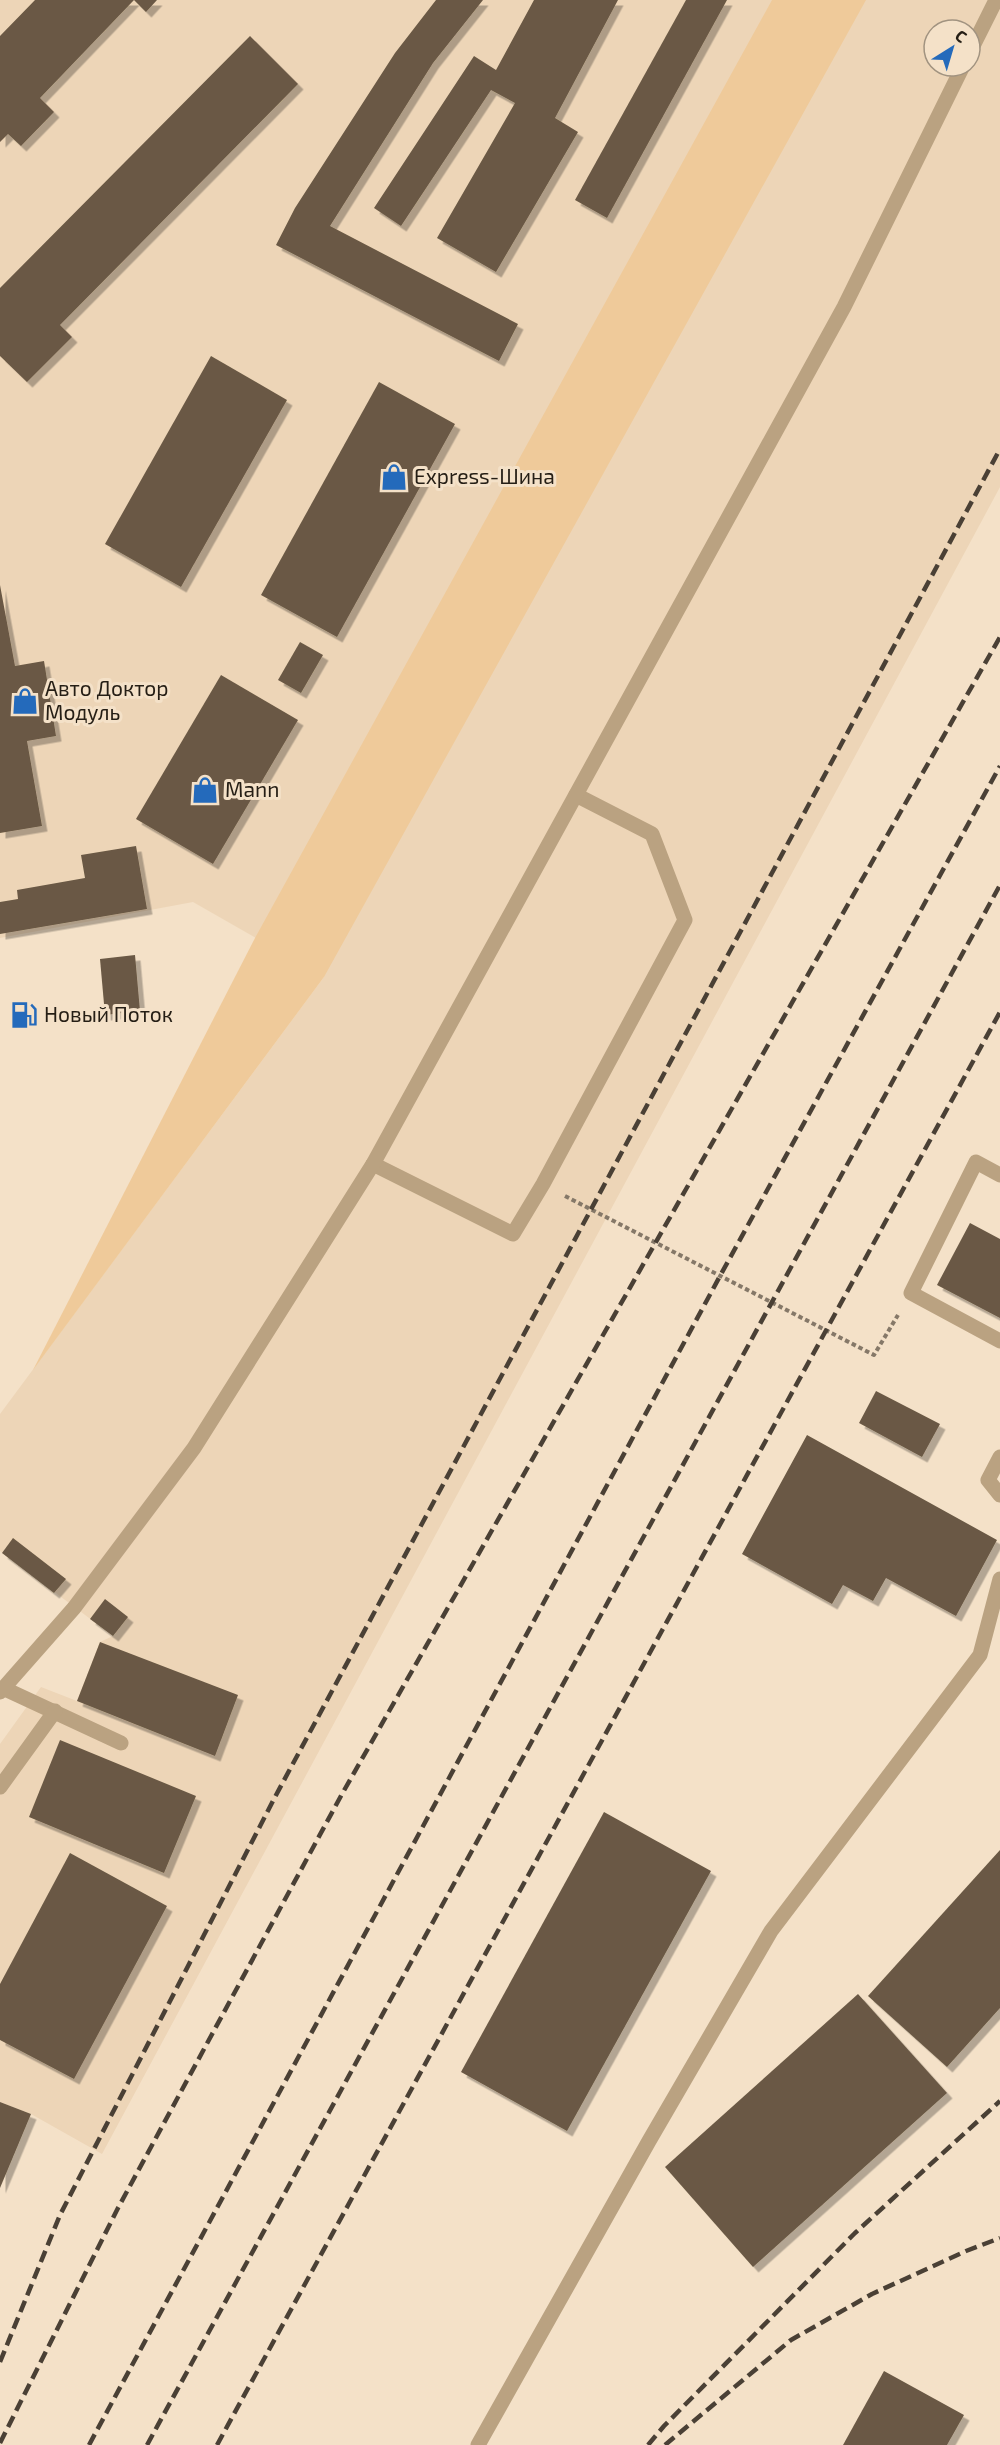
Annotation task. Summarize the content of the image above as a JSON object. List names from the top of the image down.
{
  "places": {
    "shop": ["Express-Шина", "Авто Доктор Модуль", "Mann"],
    "fuel station": ["Новый Поток"]
  },
  "north": "top right"
}
